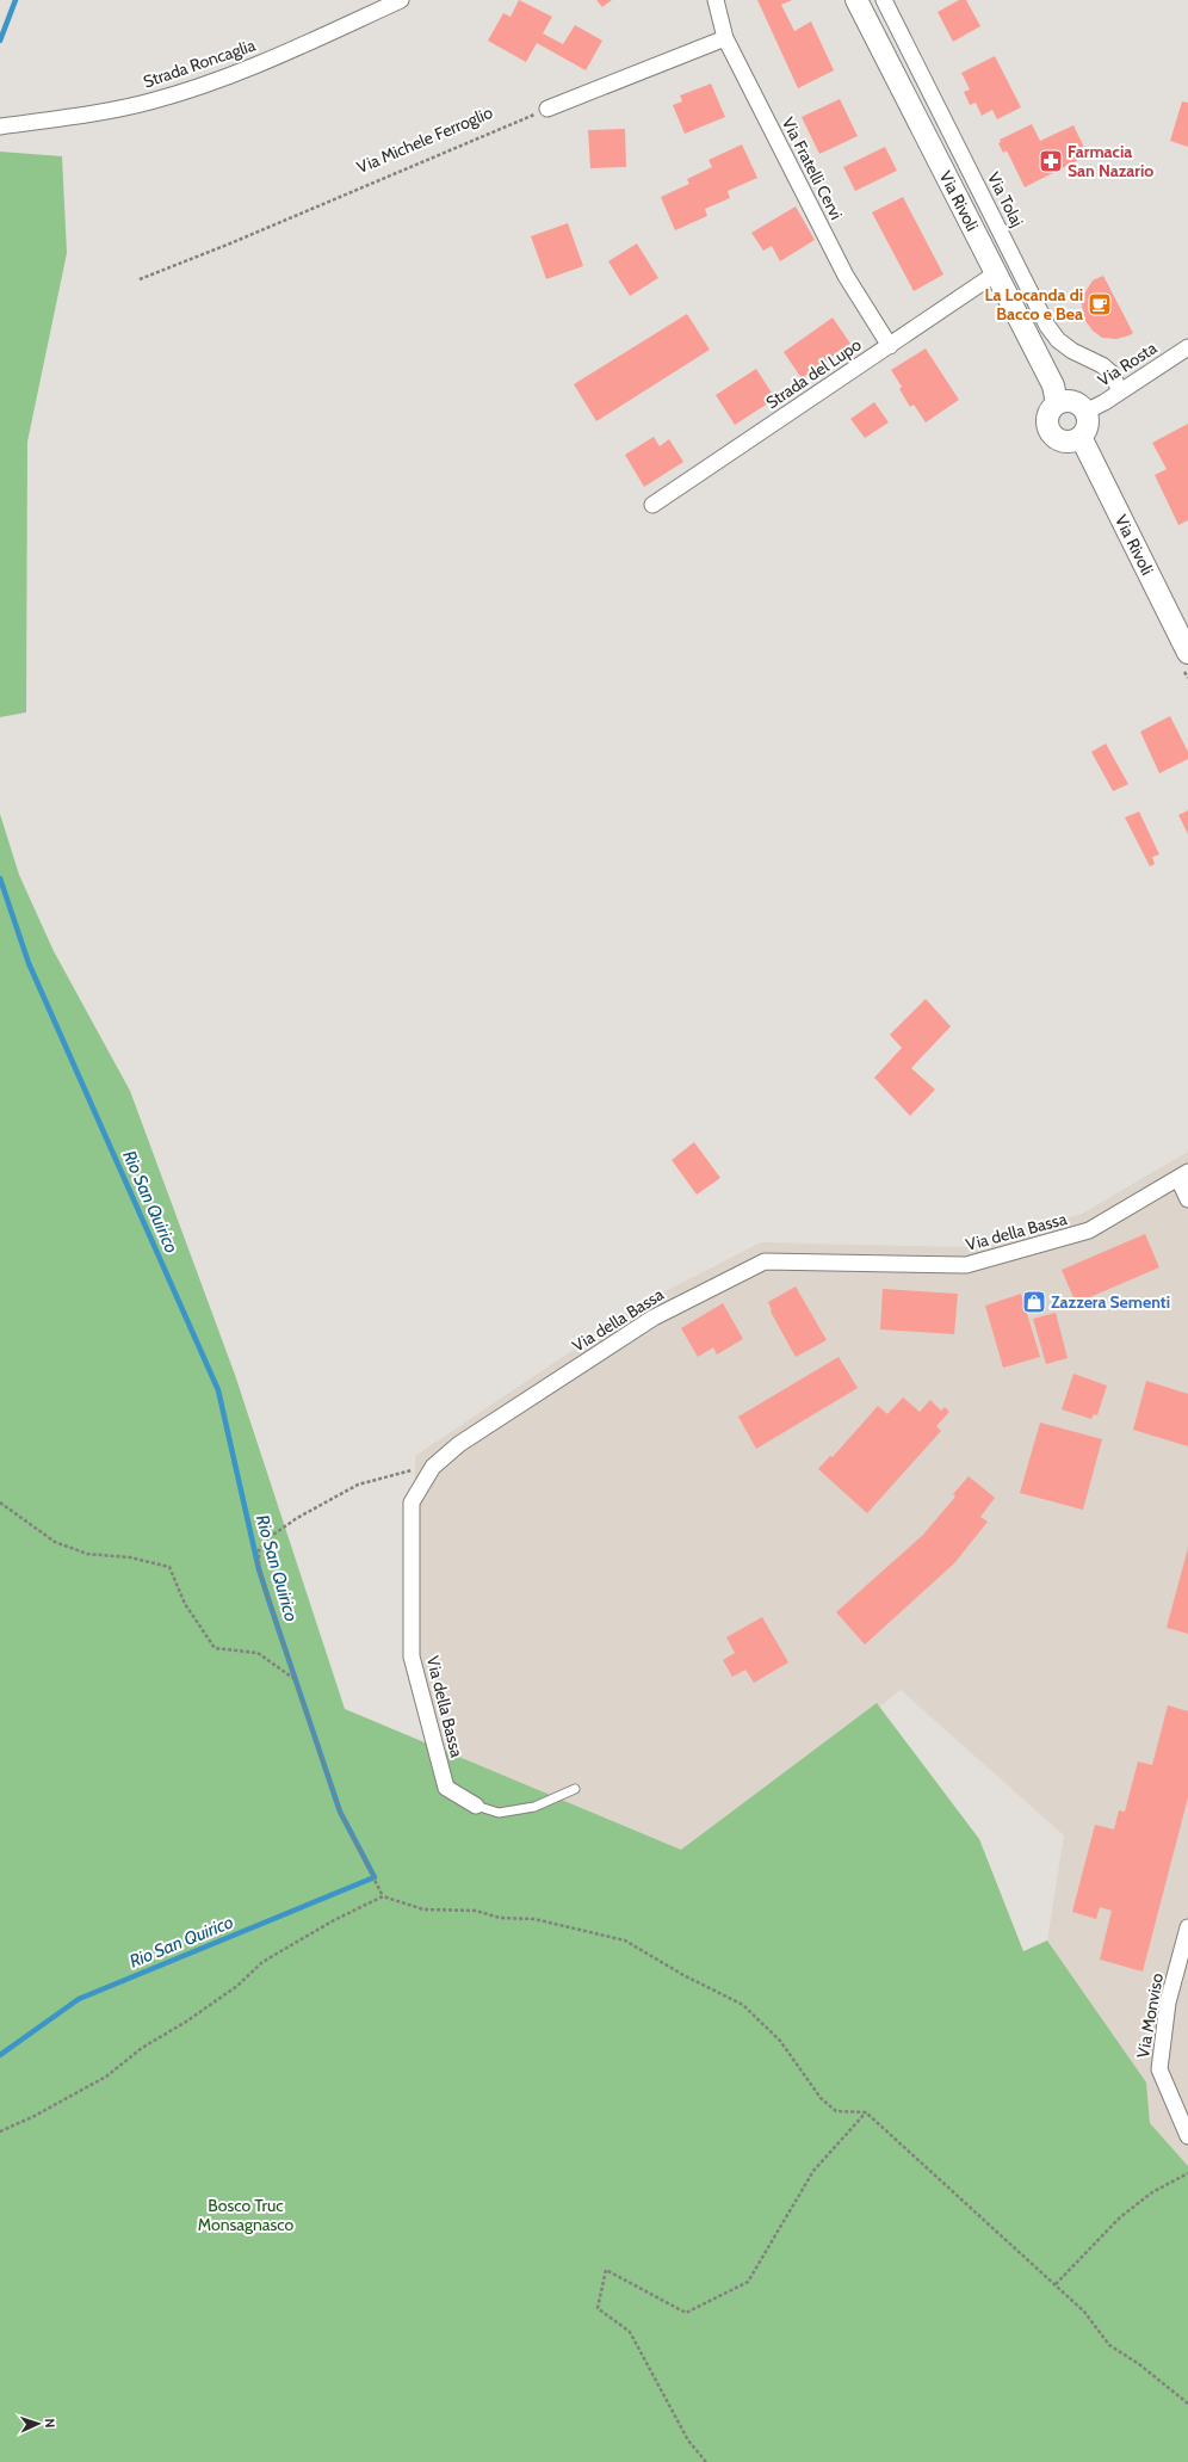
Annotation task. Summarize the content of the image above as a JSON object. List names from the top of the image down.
{
  "streets": {
    "street": [
      "Strada Roncaglia",
      "Via Fratelli Cervi",
      "Via Tolaj",
      "Via Rivoli",
      "Via Rosta",
      "Strada del Lupo",
      "Via della Bassa",
      "Via Monviso"
    ],
    "path": ["Via Michele Ferroglio"]
  },
  "crossings": [
    ["Via Fratelli Cervi", "Strada del Lupo"],
    ["Via Tolaj", "Via Rosta"],
    ["Via Rivoli", "Via Rosta"],
    ["Via Rivoli", "Strada del Lupo"]
  ],
  "water": ["Rio San Quirico"],
  "parks": ["Bosco Truc Monsagnasco"],
  "places": {
    "pharmacy": ["Farmacia San Nazario"],
    "cafe": ["La Locanda di Bacco e Bea"],
    "shop": ["Zazzera Sementi"]
  },
  "north": "right"
}
